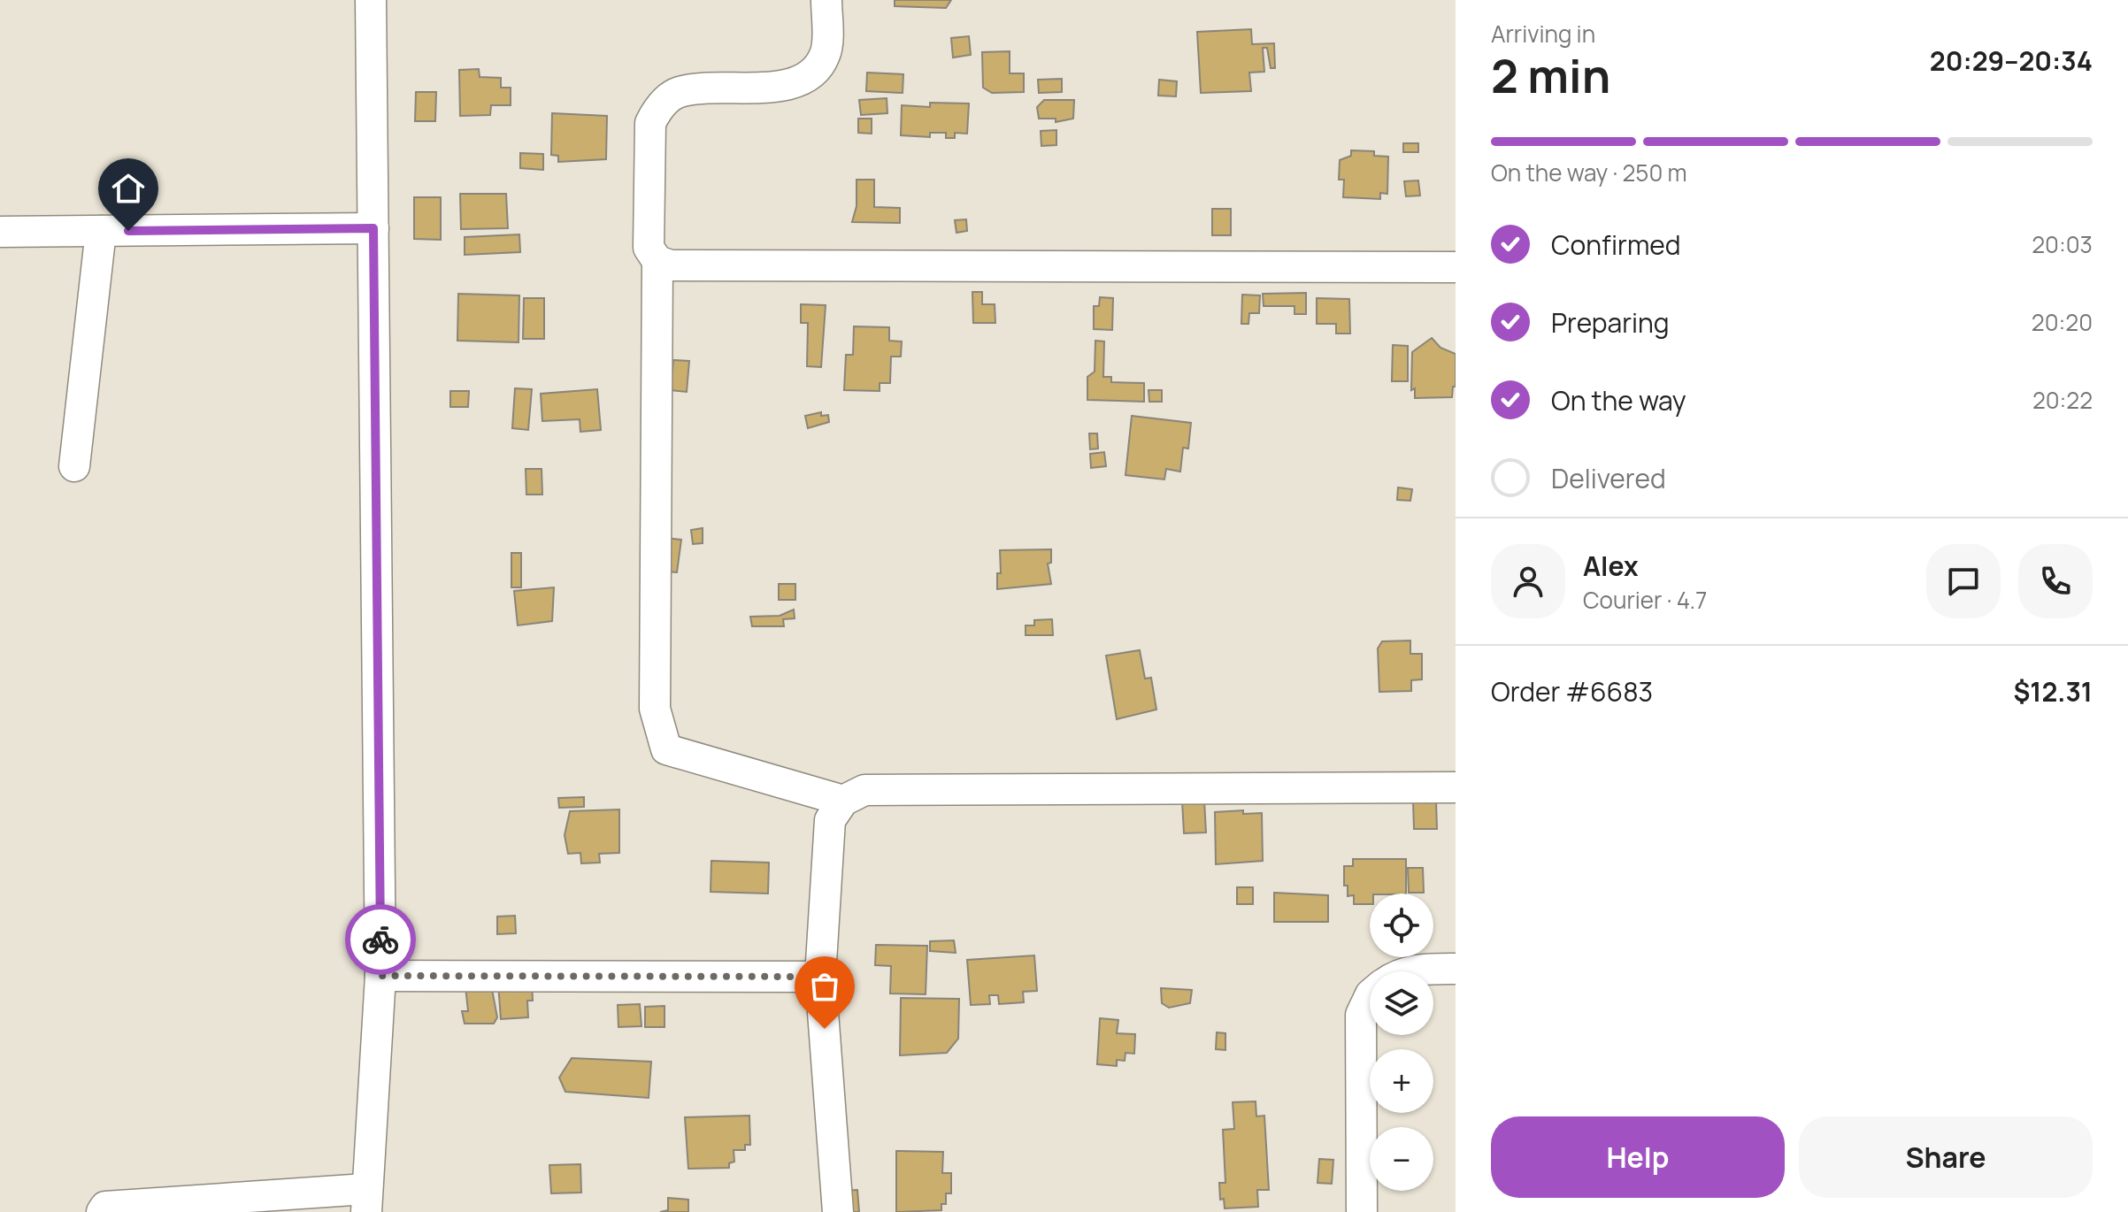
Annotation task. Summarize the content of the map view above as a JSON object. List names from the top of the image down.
{
  "page": {
    "heading": ["2 min", "Arriving in", "20:29–20:34"],
    "panel": [
      "Alex",
      "Courier · 4.7",
      "Order #6683",
      "$12.31"
    ],
    "bar": "On the way · 250 m",
    "list": [
      ["Confirmed", "20:03"],
      ["Preparing", "20:20"],
      ["On the way", "20:22"],
      "Delivered"
    ],
    "map_buttons": ["+", "−"],
    "buttons": ["Help", "Share"]
  }
}
